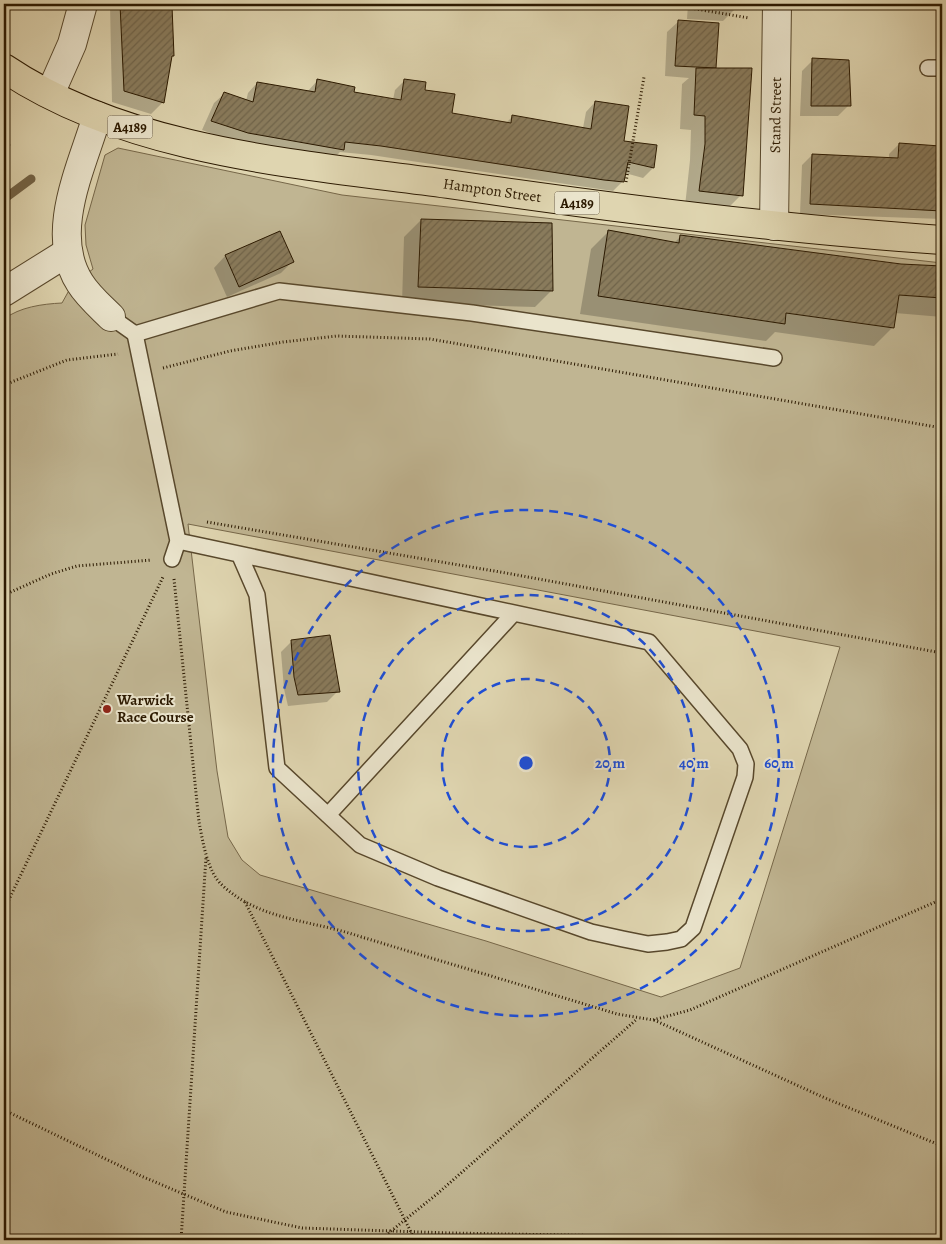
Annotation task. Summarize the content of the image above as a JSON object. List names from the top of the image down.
{
  "streets": {
    "main road": ["A4189", "Hampton Street"],
    "street": ["Stand Street"]
  },
  "crossings": [
    ["Stand Street", "Hampton Street"],
    ["A4189", "Hampton Street"]
  ],
  "places": ["Warwick Race Course"],
  "rings": ["20 m", "40 m", "60 m"]
}
